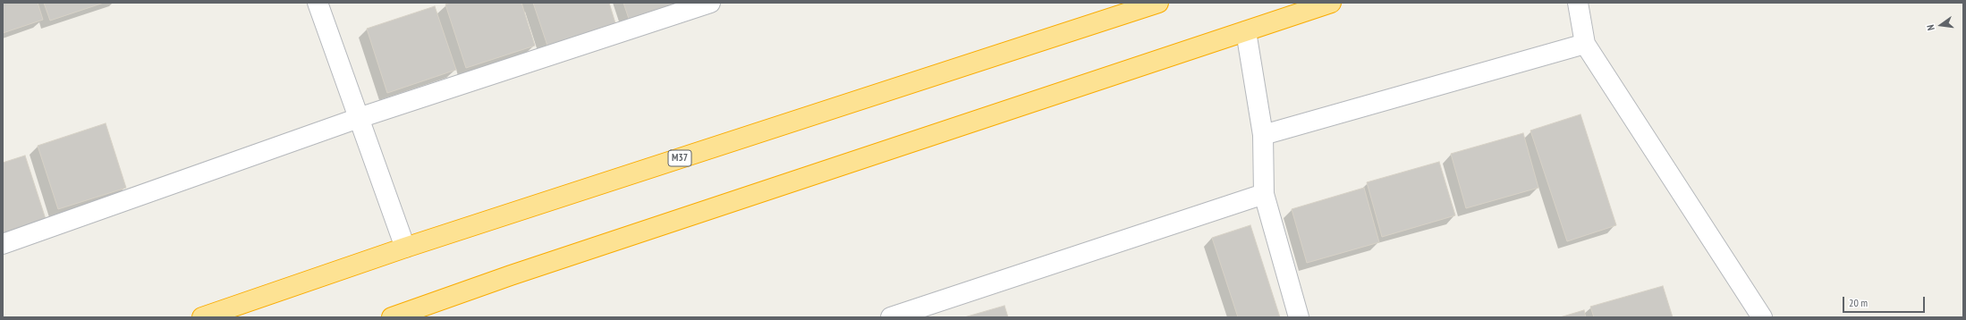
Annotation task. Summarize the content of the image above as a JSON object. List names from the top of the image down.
{
  "streets": {
    "highway": ["M37"]
  },
  "scale_bar": "20 m",
  "north": "left"
}
